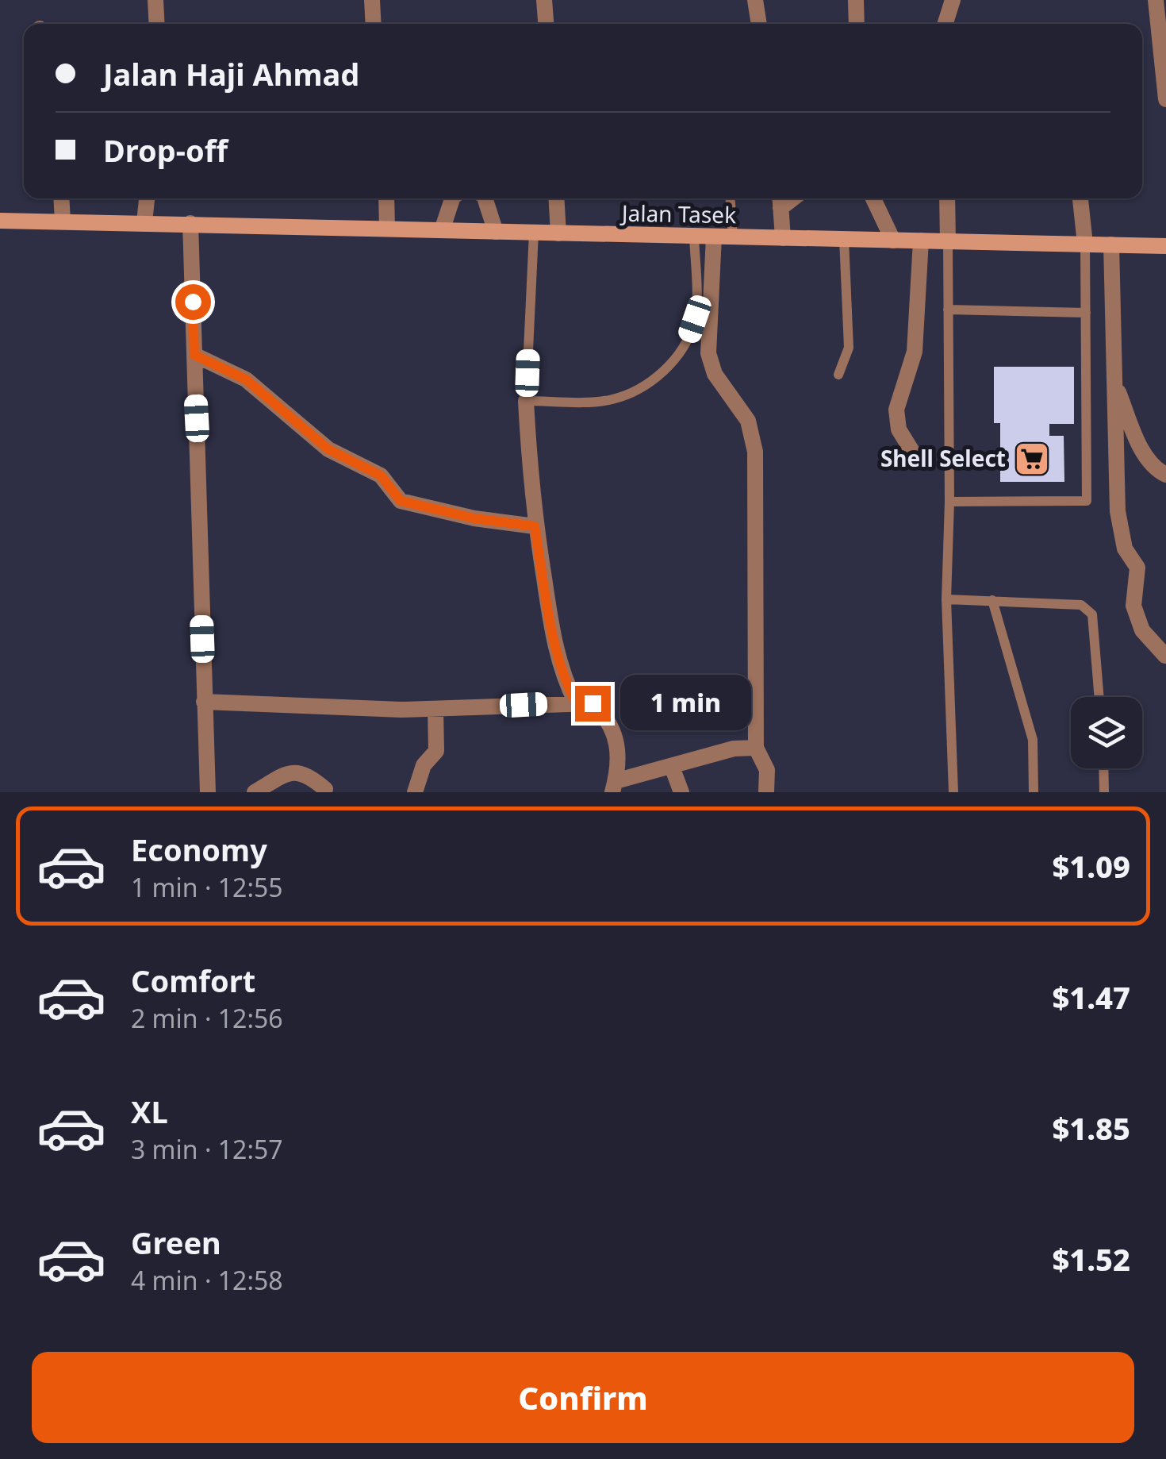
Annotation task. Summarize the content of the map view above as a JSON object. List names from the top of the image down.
{
  "streets": {
    "main road": ["Jalan Tasek"]
  },
  "places": {
    "supermarket": ["Shell Select"]
  },
  "page": {
    "banner": ["Jalan Haji Ahmad", "Drop-off"],
    "bubble": "1 min",
    "list": [
      {
        "name": "Economy",
        "note": "1 min · 12:55",
        "value": "$1.09"
      },
      {
        "name": "Comfort",
        "note": "2 min · 12:56",
        "value": "$1.47"
      },
      {
        "name": "XL",
        "note": "3 min · 12:57",
        "value": "$1.85"
      },
      {
        "name": "Green",
        "note": "4 min · 12:58",
        "value": "$1.52"
      }
    ],
    "buttons": "Confirm"
  }
}
